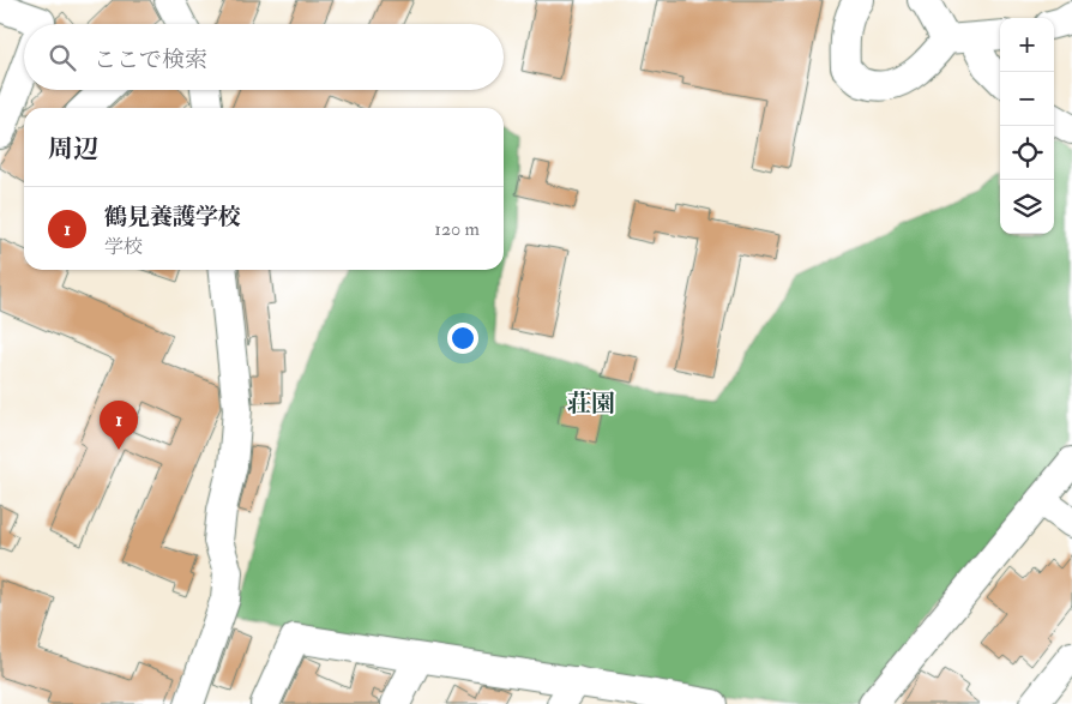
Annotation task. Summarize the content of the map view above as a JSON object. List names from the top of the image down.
{
  "districts": ["荘園"],
  "page": {
    "map_buttons": ["+", "−"],
    "search": "ここで検索",
    "heading": "周辺",
    "list": [
      {
        "mark": "1",
        "name": "鶴見養護学校",
        "note": "学校",
        "value": "120 m"
      }
    ],
    "pins": "1"
  }
}
